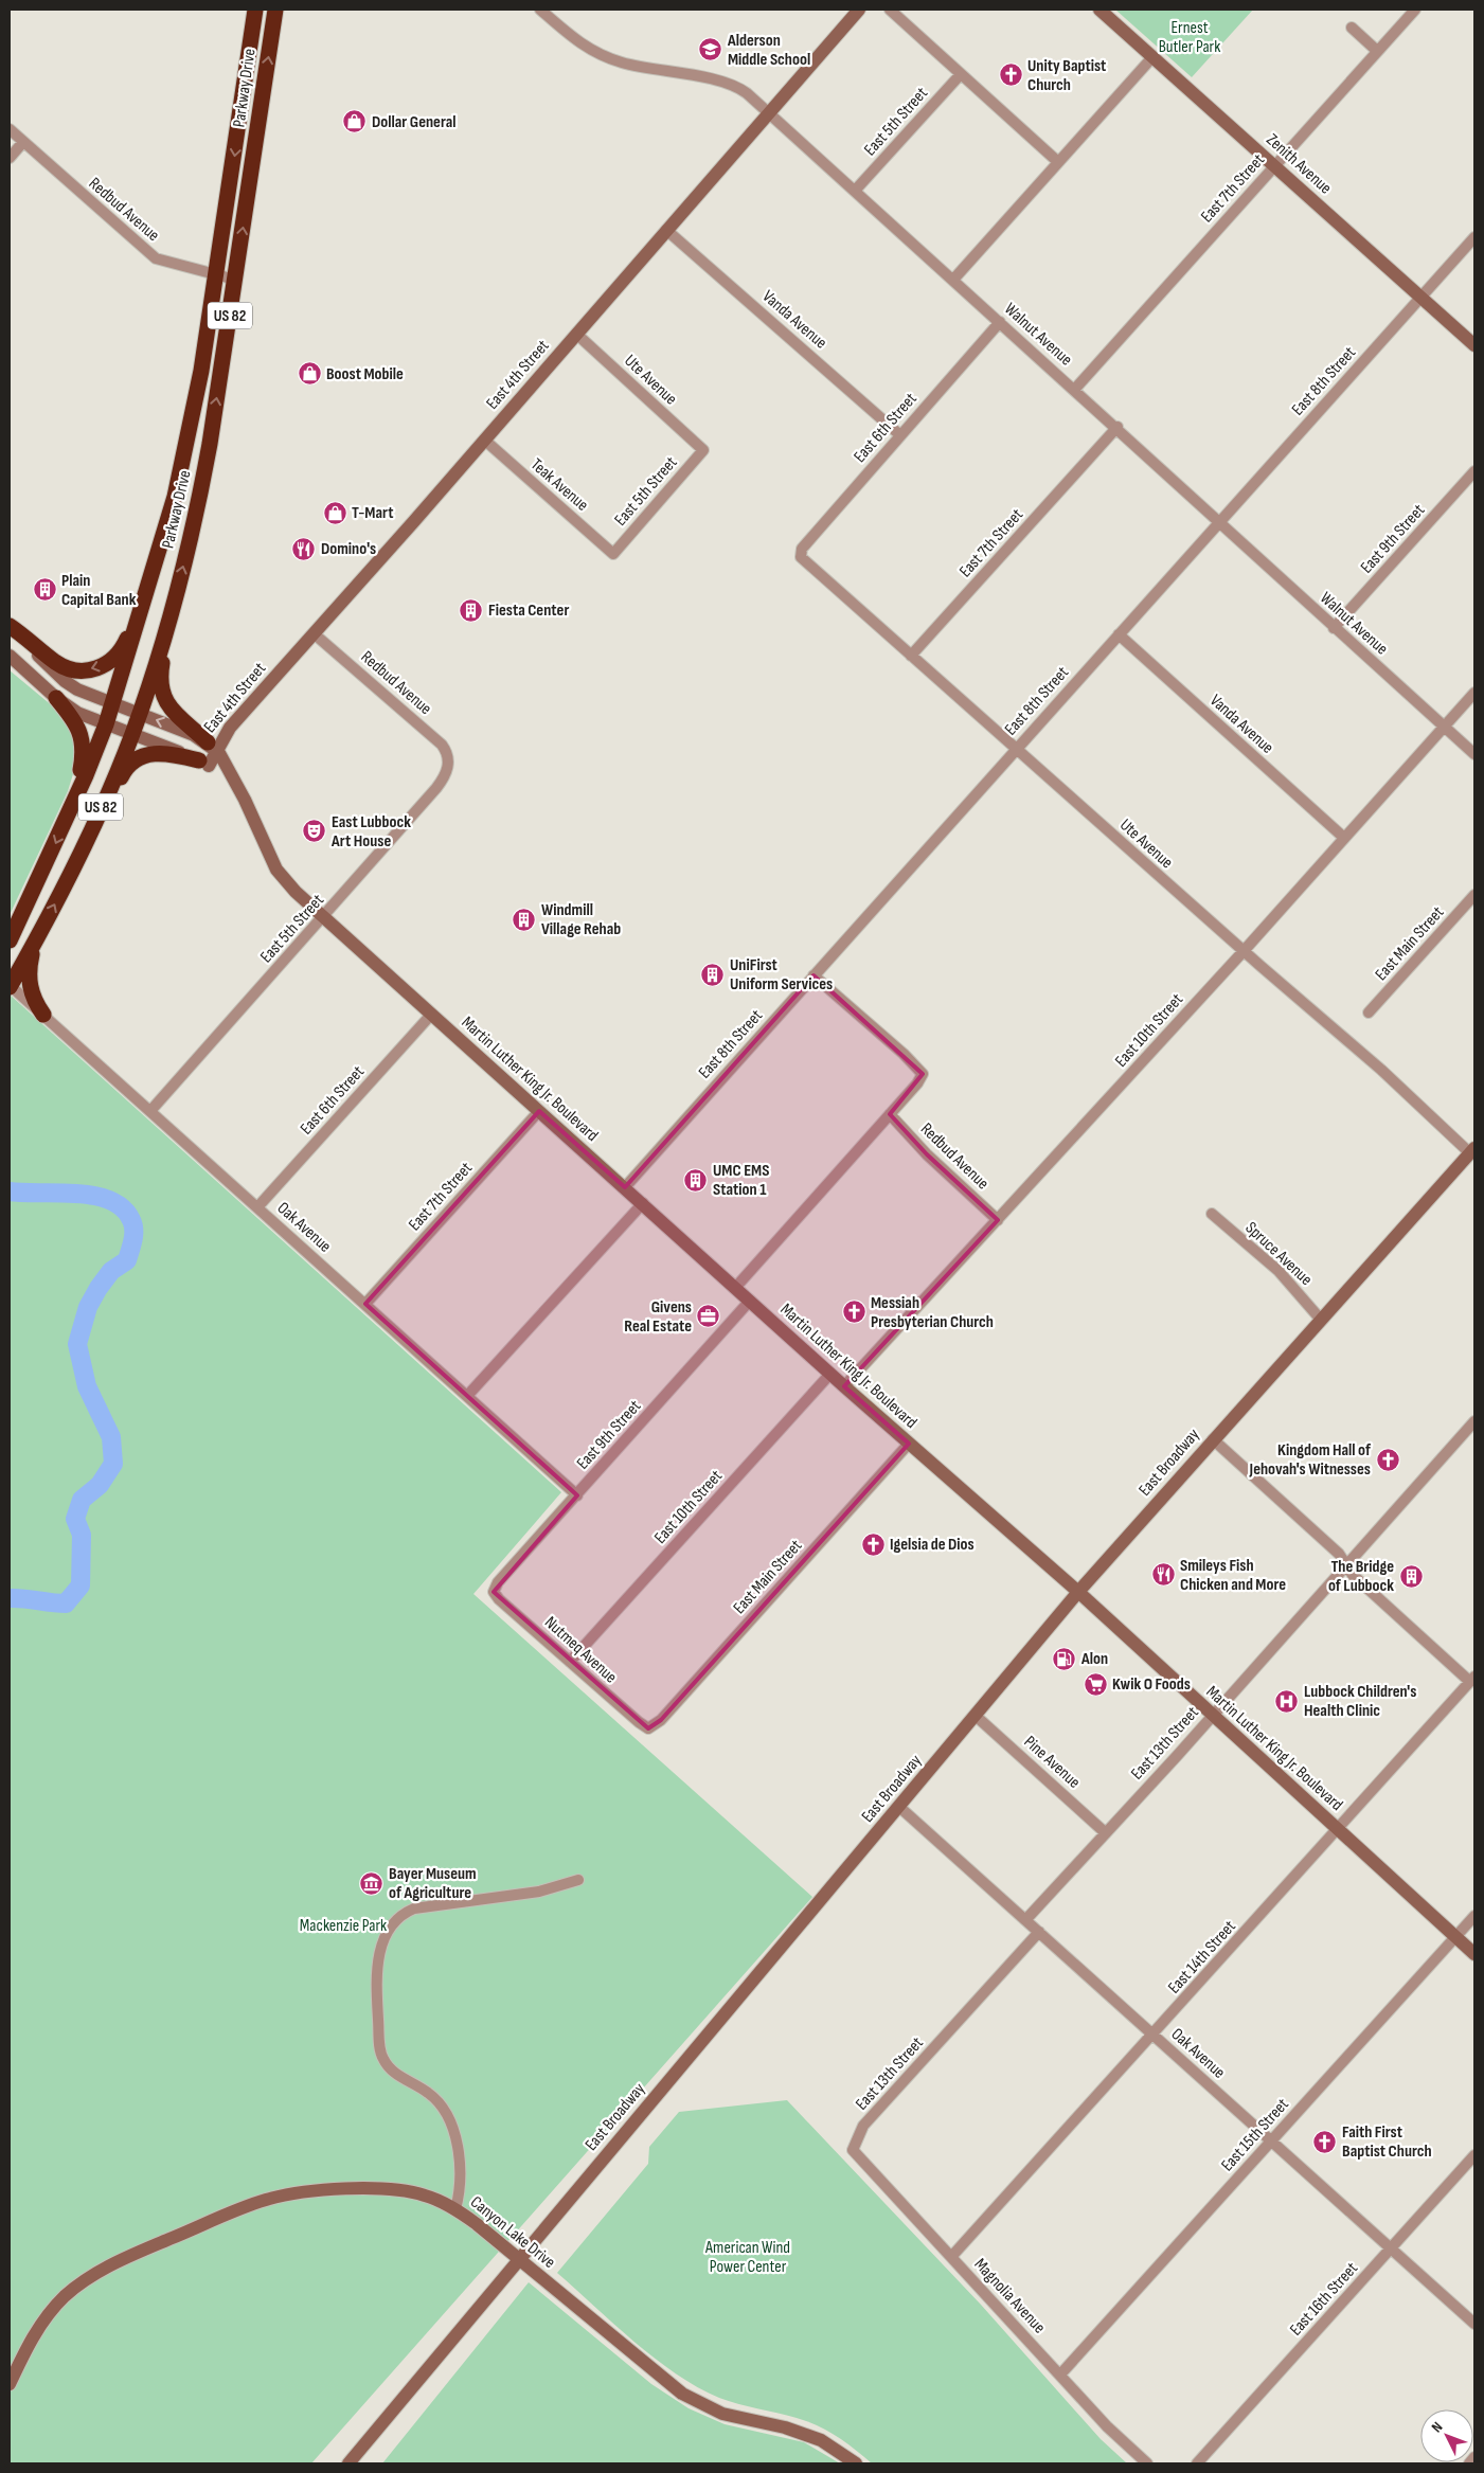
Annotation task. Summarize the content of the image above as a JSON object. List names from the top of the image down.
{
  "streets": {
    "highway": ["Parkway Drive", "US 82"],
    "main road": [
      "Zenith Avenue",
      "East 4th Street",
      "Martin Luther King Jr. Boulevard",
      "East Broadway",
      "Canyon Lake Drive"
    ],
    "street": [
      "East 5th Street",
      "East 7th Street",
      "Redbud Avenue",
      "Vanda Avenue",
      "Walnut Avenue",
      "Ute Avenue",
      "East 8th Street",
      "East 6th Street",
      "Teak Avenue",
      "East 9th Street",
      "East Main Street",
      "East 10th Street",
      "Oak Avenue",
      "Spruce Avenue",
      "Nutmeq Avenue",
      "East 13th Street",
      "Pine Avenue",
      "East 14th Street",
      "East 15th Street",
      "Magnolia Avenue",
      "East 16th Street"
    ]
  },
  "crossings": [
    ["Parkway Drive", "Redbud Avenue"],
    ["Parkway Drive", "Oak Avenue"],
    ["East 5th Street", "Redbud Avenue"],
    ["East 5th Street", "Walnut Avenue"],
    ["East 5th Street", "Ute Avenue"],
    ["East 5th Street", "Teak Avenue"],
    ["East 5th Street", "Martin Luther King Jr. Boulevard"],
    ["East 5th Street", "Oak Avenue"],
    ["Zenith Avenue", "East 7th Street"],
    ["Zenith Avenue", "East 8th Street"],
    ["East 7th Street", "Walnut Avenue"],
    ["East 7th Street", "Ute Avenue"],
    ["East 7th Street", "Martin Luther King Jr. Boulevard"],
    ["East 7th Street", "Oak Avenue"],
    ["Redbud Avenue", "East 4th Street"],
    ["Redbud Avenue", "East 10th Street"],
    ["Vanda Avenue", "East 4th Street"],
    ["Vanda Avenue", "East 8th Street"],
    ["Vanda Avenue", "East 6th Street"],
    ["Vanda Avenue", "East 10th Street"],
    ["Walnut Avenue", "East 4th Street"],
    ["Walnut Avenue", "East 8th Street"],
    ["Walnut Avenue", "East 6th Street"],
    ["Walnut Avenue", "East 9th Street"],
    ["Walnut Avenue", "East 10th Street"],
    ["East 4th Street", "Ute Avenue"],
    ["East 4th Street", "Teak Avenue"],
    ["East 4th Street", "Martin Luther King Jr. Boulevard"],
    ["Ute Avenue", "East 8th Street"],
    ["Ute Avenue", "East 6th Street"],
    ["Ute Avenue", "East 10th Street"],
    ["Ute Avenue", "East Broadway"],
    ["East 8th Street", "Martin Luther King Jr. Boulevard"],
    ["East 6th Street", "Martin Luther King Jr. Boulevard"],
    ["East 6th Street", "Oak Avenue"],
    ["East 9th Street", "Martin Luther King Jr. Boulevard"],
    ["East 9th Street", "Oak Avenue"],
    ["East 9th Street", "Nutmeq Avenue"],
    ["East Main Street", "Martin Luther King Jr. Boulevard"],
    ["East Main Street", "Nutmeq Avenue"],
    ["East 10th Street", "Martin Luther King Jr. Boulevard"],
    ["East 10th Street", "Nutmeq Avenue"],
    ["Martin Luther King Jr. Boulevard", "East Broadway"],
    ["Martin Luther King Jr. Boulevard", "East 13th Street"],
    ["Martin Luther King Jr. Boulevard", "East 14th Street"],
    ["Martin Luther King Jr. Boulevard", "East 15th Street"],
    ["Oak Avenue", "East Broadway"],
    ["Oak Avenue", "East 13th Street"],
    ["Oak Avenue", "East 14th Street"],
    ["Oak Avenue", "East 15th Street"],
    ["Oak Avenue", "East 16th Street"],
    ["Spruce Avenue", "East Broadway"],
    ["East Broadway", "Pine Avenue"],
    ["East Broadway", "Canyon Lake Drive"],
    ["East 13th Street", "Pine Avenue"],
    ["East 13th Street", "Magnolia Avenue"],
    ["East 14th Street", "Magnolia Avenue"],
    ["East 15th Street", "Magnolia Avenue"]
  ],
  "parks": ["Ernest Butler Park", "Mackenzie Park", "American Wind Power Center"],
  "places": {
    "school or university": ["Alderson Middle School"],
    "church": [
      "Unity Baptist Church",
      "Messiah Presbyterian Church",
      "Kingdom Hall of Jehovah's Witnesses",
      "Igelsia de Dios",
      "Faith First Baptist Church"
    ],
    "shop": ["Dollar General", "Boost Mobile", "T-Mart"],
    "restaurant": ["Domino's", "Smileys Fish Chicken and More"],
    "building": [
      "Plain Capital Bank",
      "Fiesta Center",
      "Windmill Village Rehab",
      "UniFirst Uniform Services",
      "UMC EMS Station 1",
      "The Bridge of Lubbock"
    ],
    "theatre": ["East Lubbock Art House"],
    "office": ["Givens Real Estate"],
    "fuel station": ["Alon"],
    "supermarket": ["Kwik O Foods"],
    "hospital": ["Lubbock Children's Health Clinic"],
    "museum": ["Bayer Museum of Agriculture"]
  },
  "north": "top left"
}
